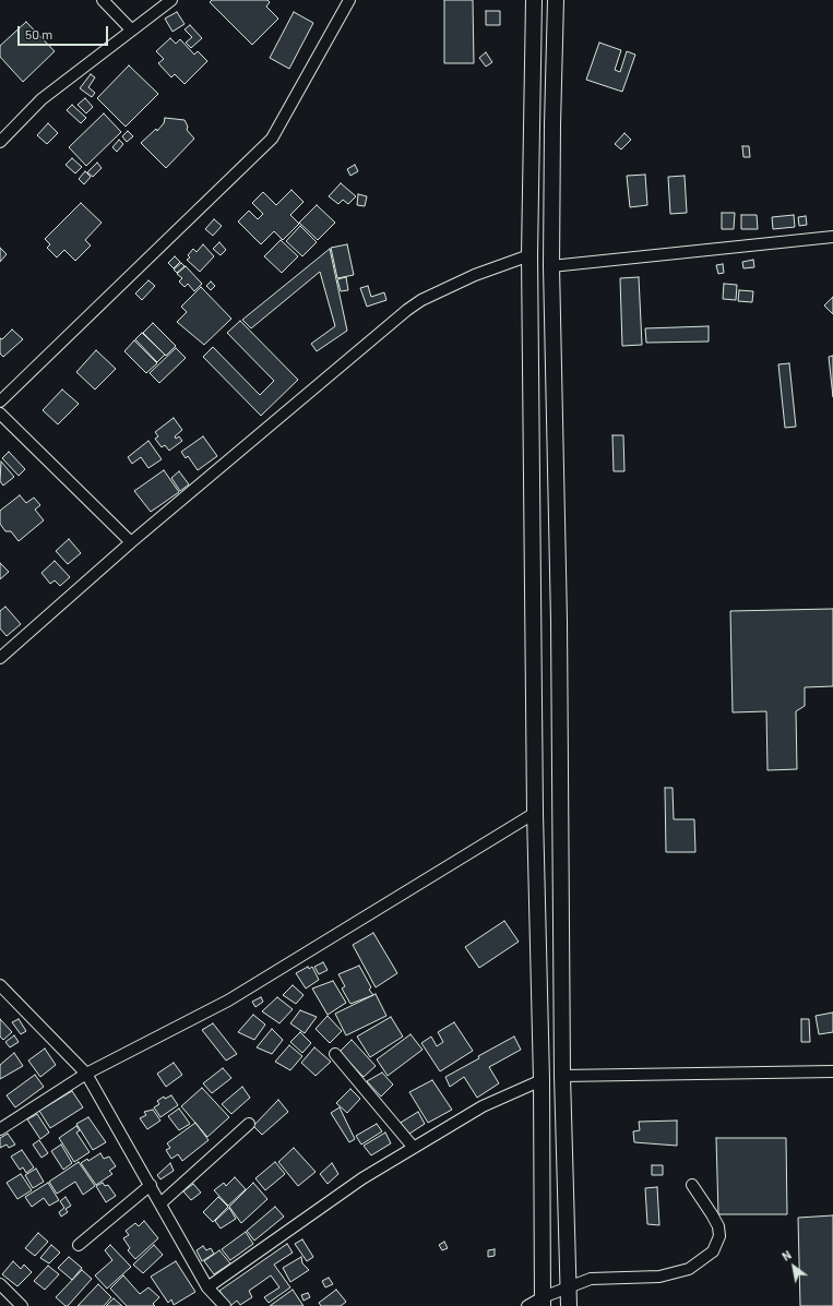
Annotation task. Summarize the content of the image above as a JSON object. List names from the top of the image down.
{
  "scale_bar": "50 m",
  "north": "top left"
}
